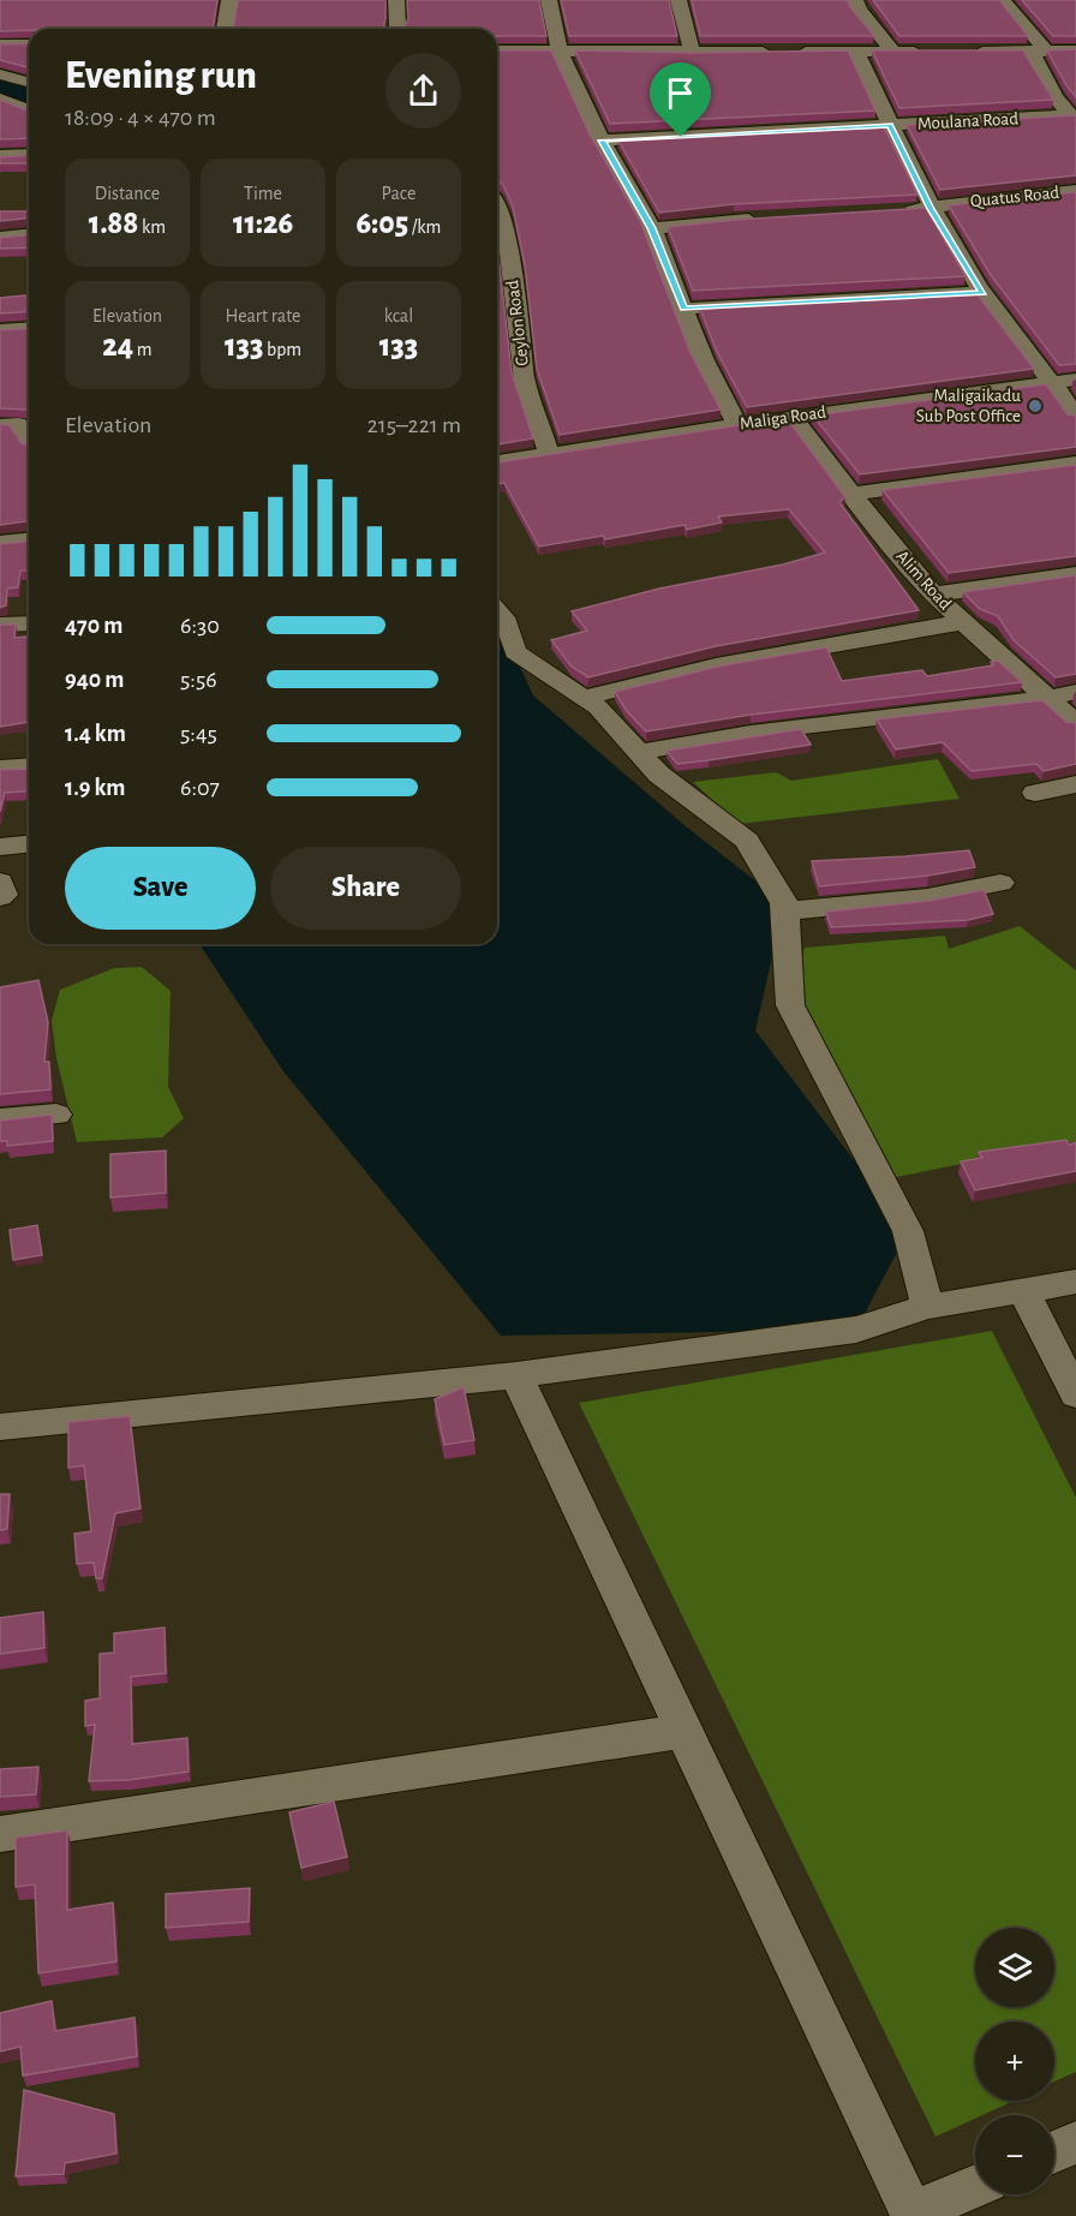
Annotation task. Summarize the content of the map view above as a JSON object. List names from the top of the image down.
{
  "streets": {
    "street": [
      "Moulana Road",
      "Quatus Road",
      "Ceylon Road",
      "Maliga Road",
      "Alim Road"
    ]
  },
  "crossings": [
    ["Ceylon Road", "Maliga Road"],
    ["Maliga Road", "Alim Road"]
  ],
  "places": ["Maligaikadu Sub Post Office"],
  "page": {
    "heading": ["Evening run", "18:09 · 4 × 470 m"],
    "stats": [
      ["Distance", "1.88 km"],
      ["Time", "11:26"],
      ["Pace", "6:05 /km"],
      ["Elevation", "24 m"],
      ["Heart rate", "133 bpm"],
      ["kcal", "133"]
    ],
    "chart": ["Elevation", "215–221 m"],
    "list": [
      {
        "name": "470 m",
        "note": "6:30"
      },
      {
        "name": "940 m",
        "note": "5:56"
      },
      {
        "name": "1.4 km",
        "note": "5:45"
      },
      {
        "name": "1.9 km",
        "note": "6:07"
      }
    ],
    "buttons": ["Save", "Share"],
    "map_buttons": ["+", "−"]
  }
}
